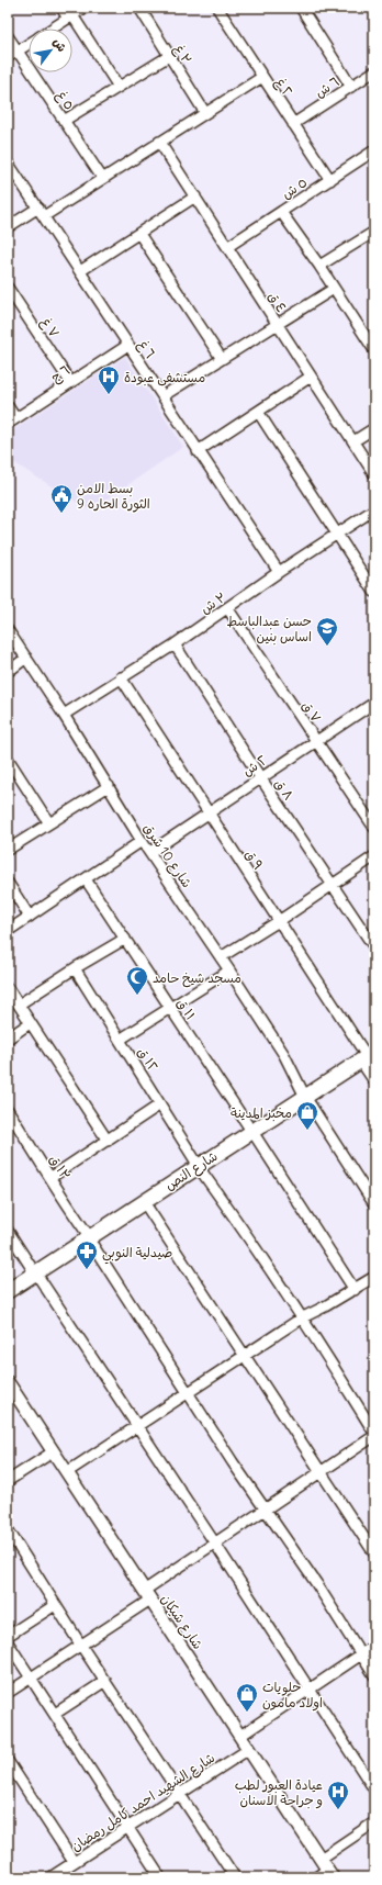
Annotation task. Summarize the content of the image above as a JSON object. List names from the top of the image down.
{
  "streets": {
    "main road": ["شارع النص"],
    "street": [
      "٣ غ",
      "٢ غ",
      "٦ ش",
      "٥ غ",
      "٥ ش",
      "٤ ق",
      "٧ غ",
      "٦ غ",
      "٦ ج",
      "٣ ش",
      "٧ ق",
      "٢ ش",
      "٨ ق",
      "شارع 10 شرق",
      "٩ ق",
      "١١ ق",
      "١٢ ق",
      "١٣ ق",
      "شارع شيكان",
      "شارع الشهيد احمد كامل رمضان"
    ]
  },
  "crossings": [
    ["٢ غ", "٦ ش"],
    ["٢ غ", "٥ ش"],
    ["٥ ش", "٤ ق"],
    ["٧ غ", "٦ ج"],
    ["٦ غ", "٦ ج"],
    ["٦ غ", "٣ ش"],
    ["٣ ش", "٧ ق"],
    ["٣ ش", "٨ ق"],
    ["٣ ش", "شارع 10 شرق"],
    ["٣ ش", "٩ ق"],
    ["٧ ق", "٢ ش"],
    ["٢ ش", "٨ ق"],
    ["٢ ش", "شارع 10 شرق"],
    ["٢ ش", "٩ ق"],
    ["شارع 10 شرق", "شارع النص"],
    ["٩ ق", "شارع النص"],
    ["١١ ق", "شارع النص"],
    ["١٢ ق", "شارع النص"],
    ["١٣ ق", "شارع النص"],
    ["شارع شيكان", "شارع الشهيد احمد كامل رمضان"]
  ],
  "places": {
    "hospital": ["مستشفى عبودة", "عيادة العبور لطب و جراحة الاسنان"],
    "public building": ["بسط الامن الثورة الحاره 9"],
    "school or university": ["حسن عبدالباسط اساس بنين"],
    "mosque": ["مسجد شيخ حامد"],
    "shop": ["مخبز المدينة", "حلويات اولاد مامون"],
    "pharmacy": ["صيدلية النوبي"]
  },
  "north": "top right"
}
